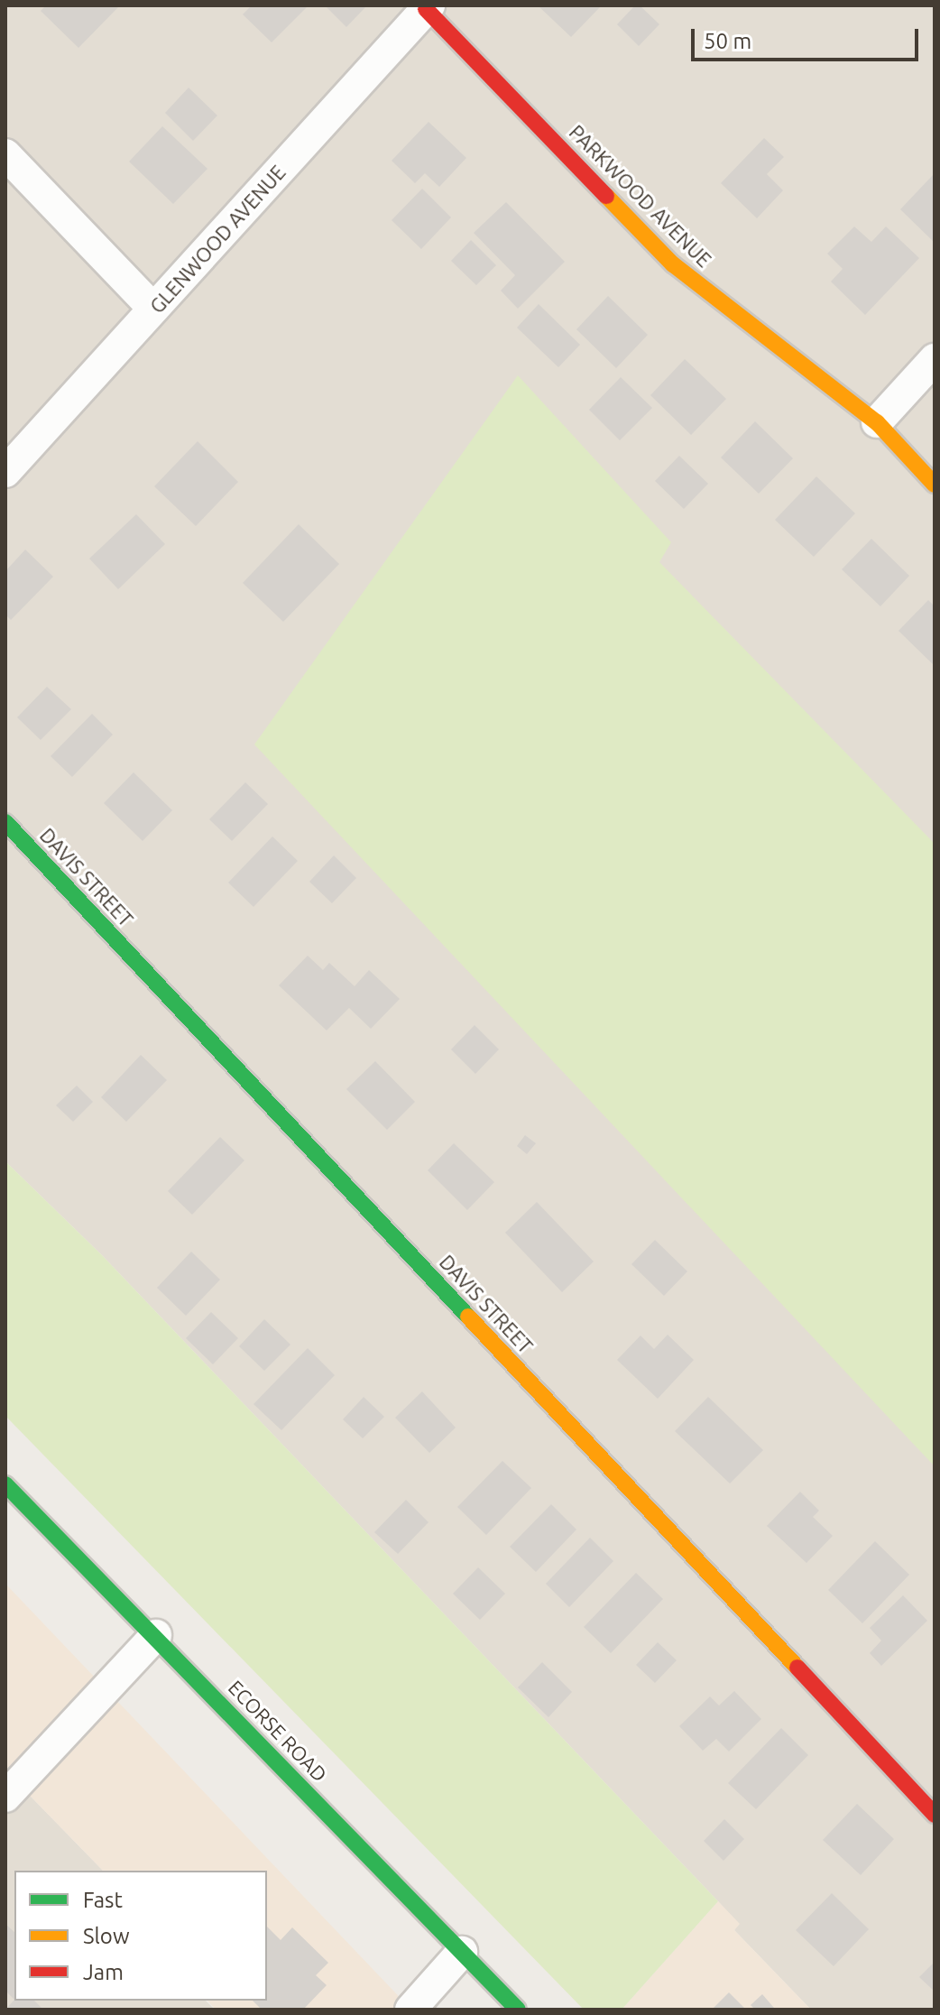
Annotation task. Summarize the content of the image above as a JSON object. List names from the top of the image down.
{
  "streets": {
    "street": [
      "PARKWOOD AVENUE",
      "GLENWOOD AVENUE",
      "DAVIS STREET",
      "ECORSE ROAD"
    ]
  },
  "crossings": [
    ["PARKWOOD AVENUE", "GLENWOOD AVENUE"]
  ],
  "legend": ["Fast", "Slow", "Jam"],
  "scale_bar": "50 m"
}
